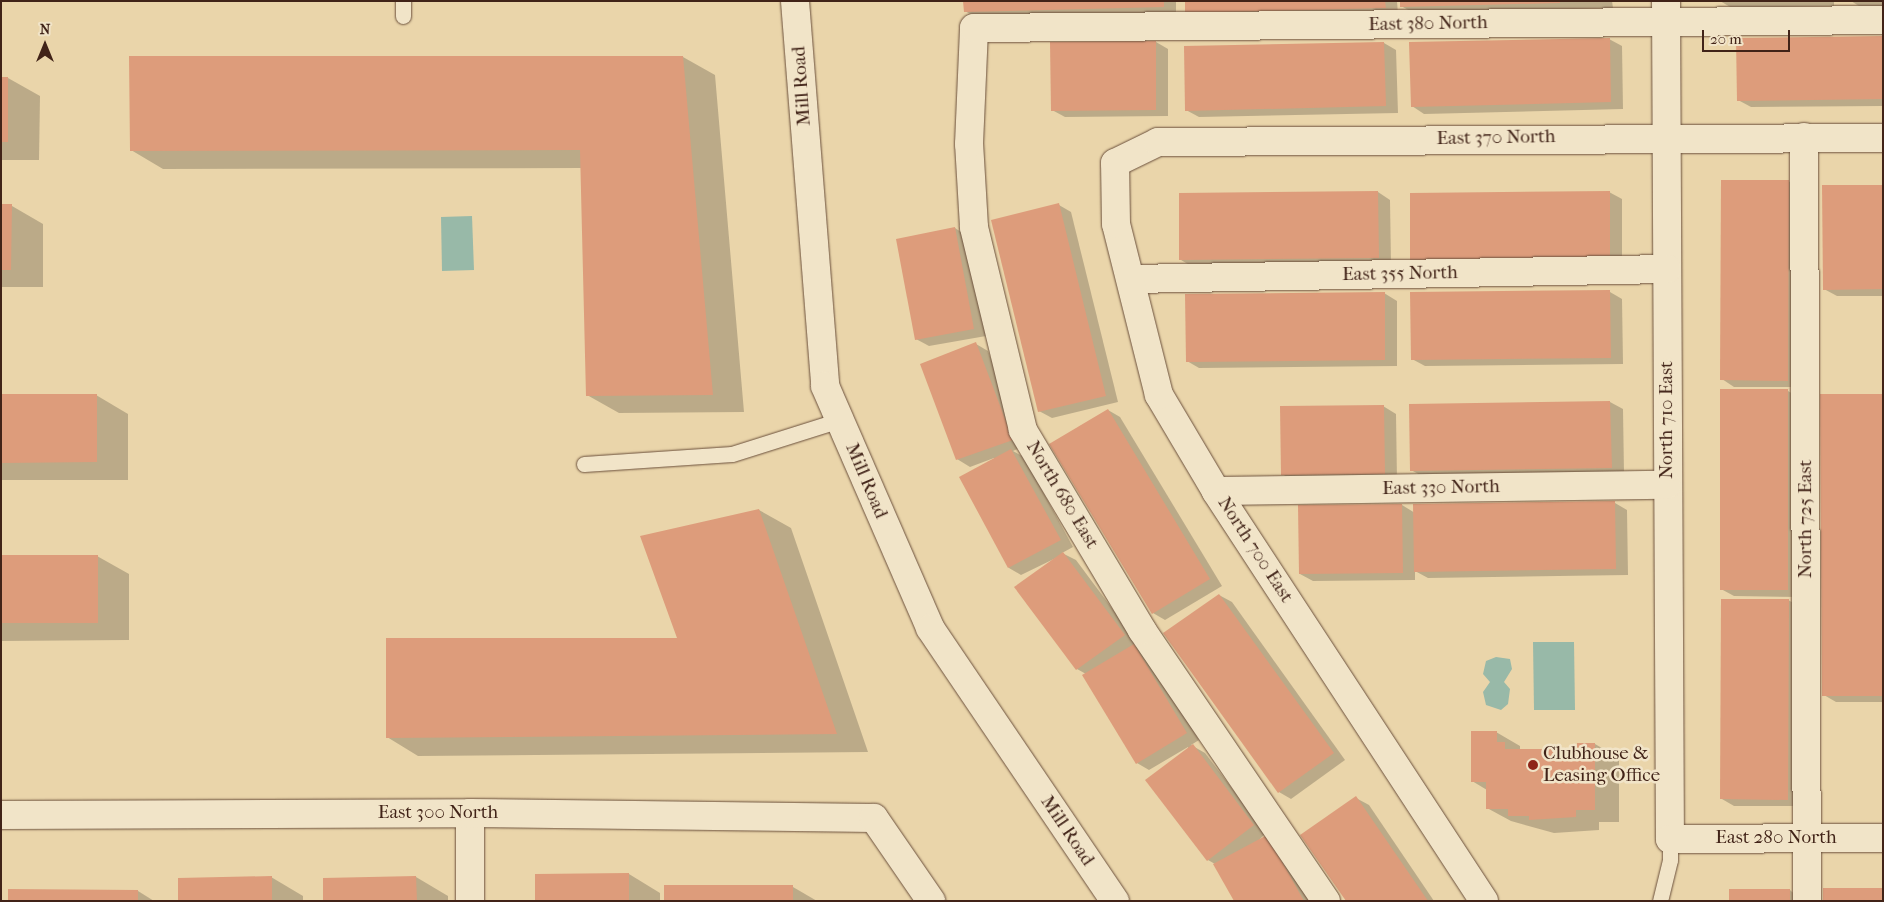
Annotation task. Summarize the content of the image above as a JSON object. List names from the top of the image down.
{
  "streets": {
    "street": [
      "East 380 North",
      "Mill Road",
      "East 370 North",
      "East 355 North",
      "North 710 East",
      "East 330 North",
      "North 680 East",
      "North 725 East",
      "North 700 East",
      "East 300 North",
      "East 280 North"
    ]
  },
  "crossings": [
    ["East 380 North", "North 710 East"],
    ["East 380 North", "North 680 East"],
    ["East 370 North", "North 710 East"],
    ["East 370 North", "North 725 East"],
    ["East 370 North", "North 700 East"],
    ["East 355 North", "North 710 East"],
    ["East 355 North", "North 700 East"],
    ["North 710 East", "East 330 North"],
    ["North 710 East", "East 280 North"],
    ["East 330 North", "North 700 East"],
    ["North 725 East", "East 280 North"]
  ],
  "places": ["Clubhouse & Leasing Office"],
  "scale_bar": "20 m",
  "north": "top"
}
